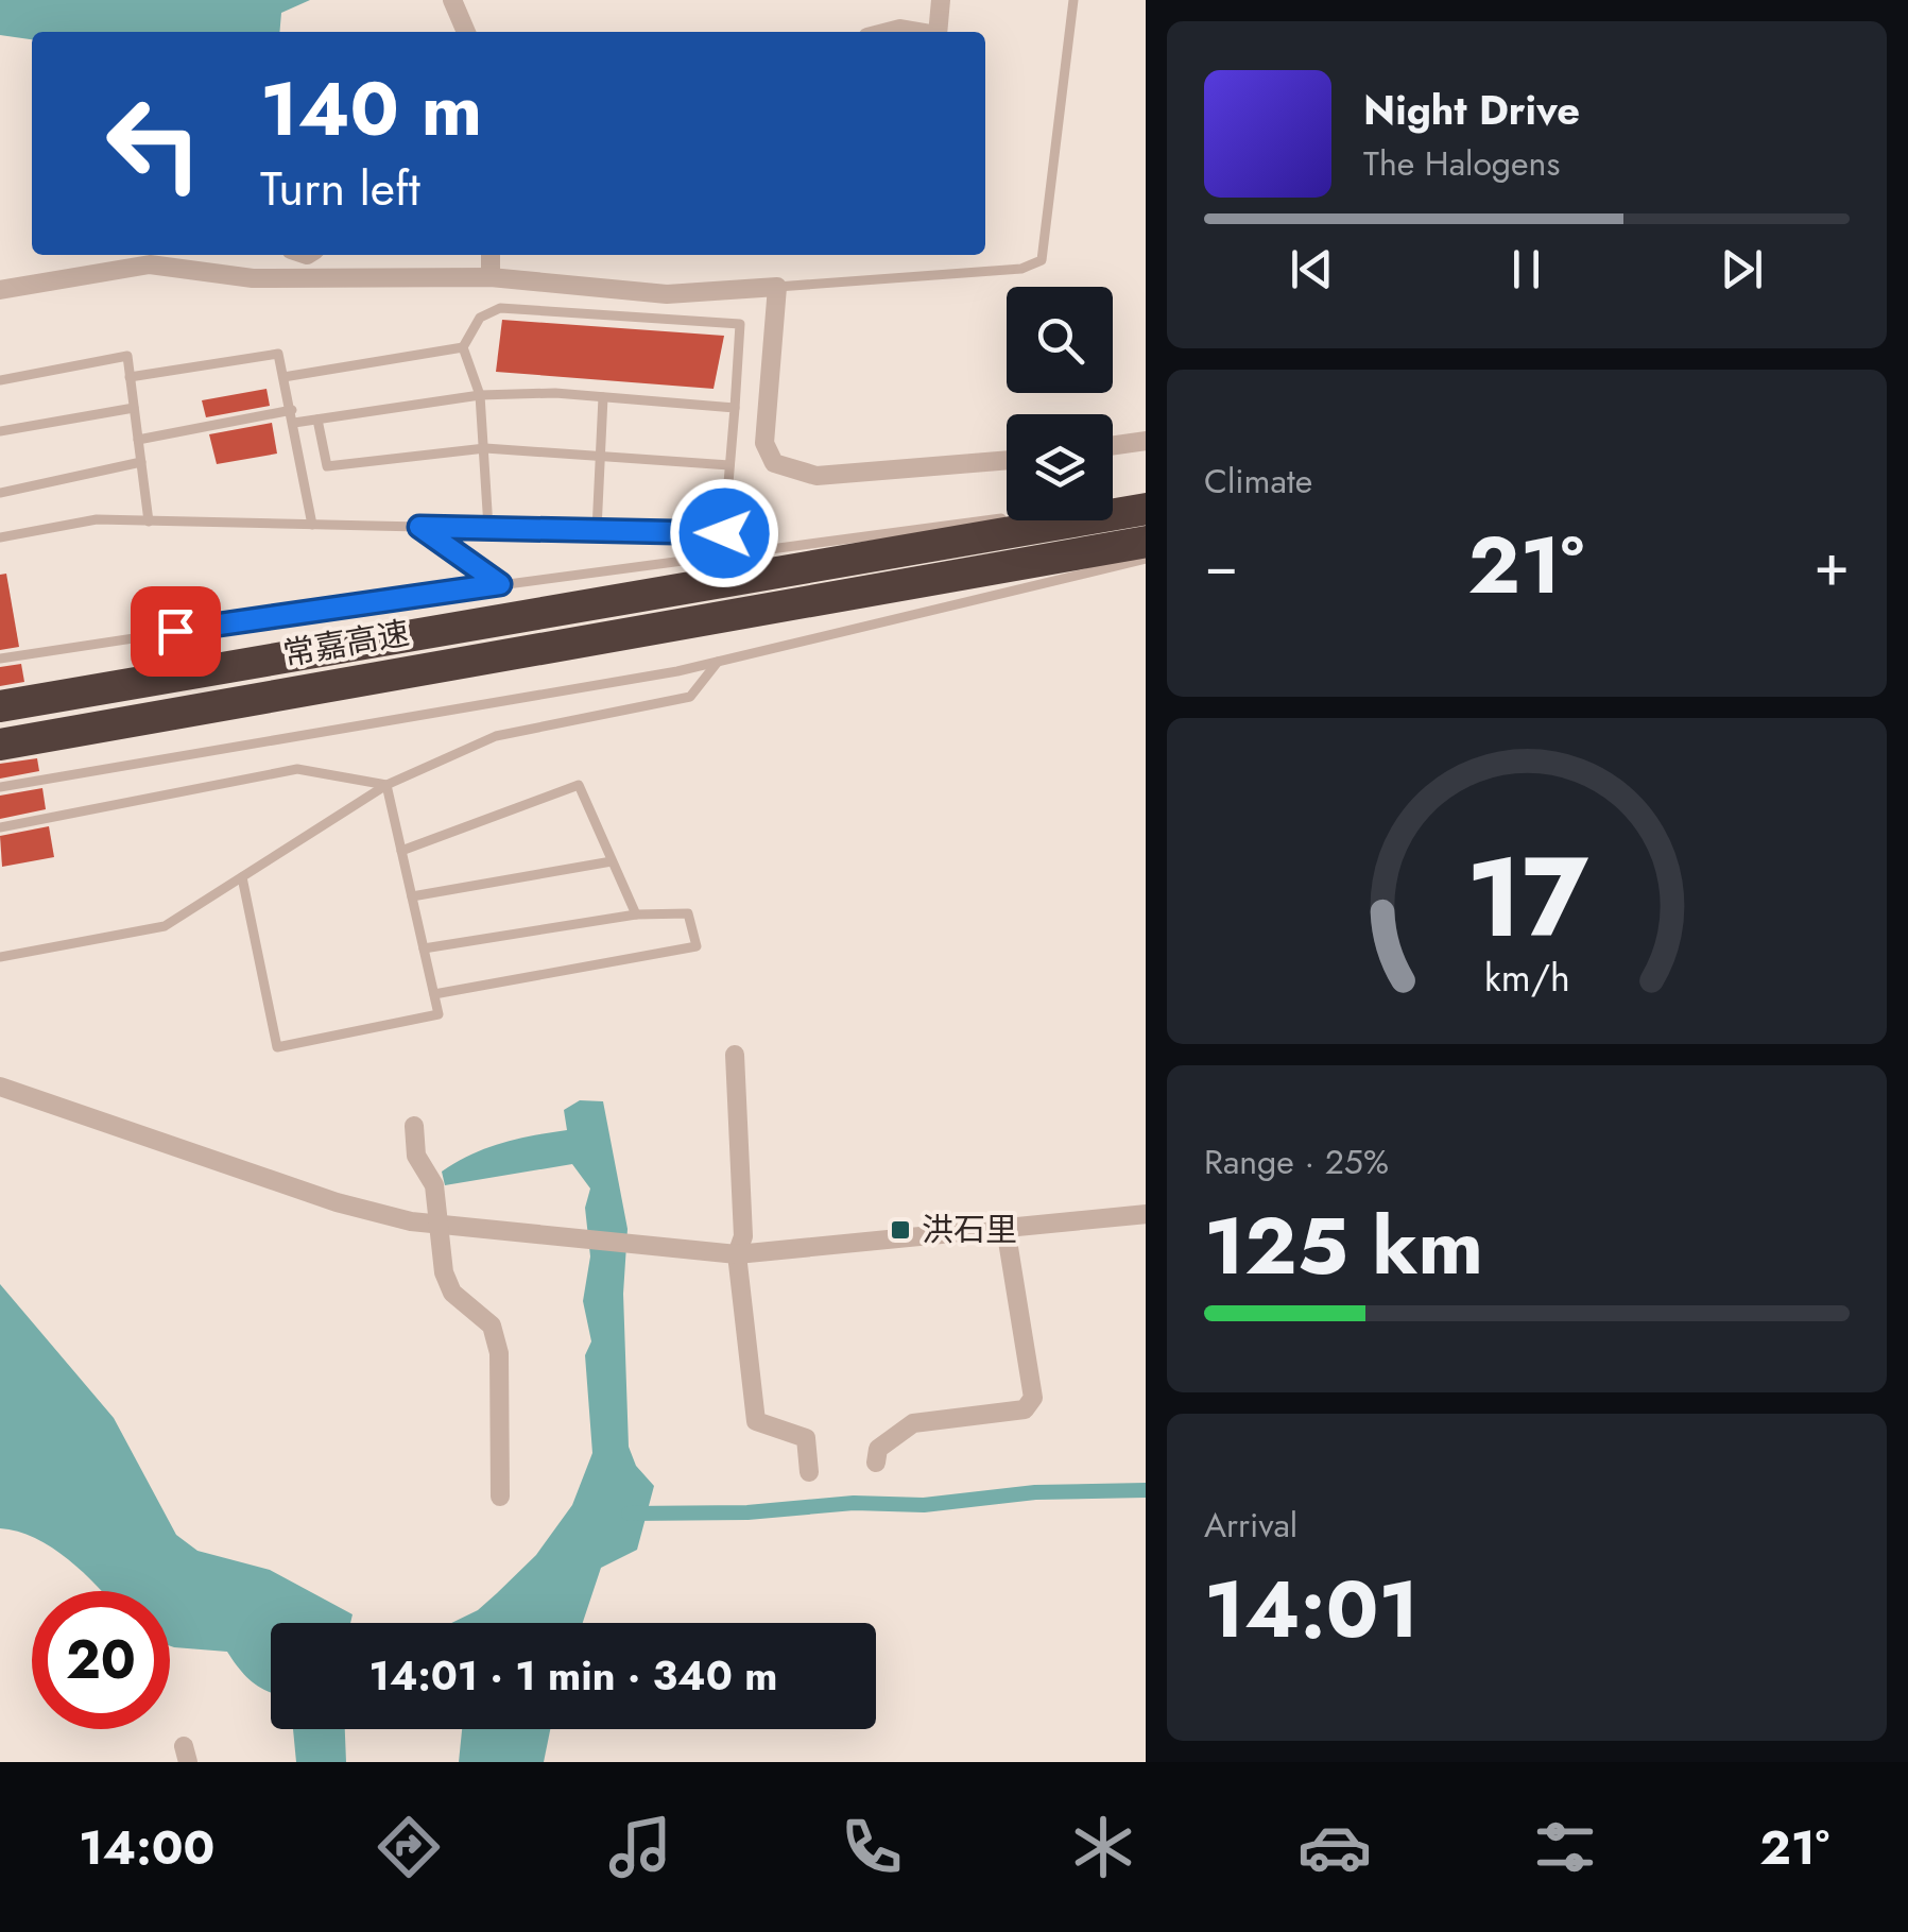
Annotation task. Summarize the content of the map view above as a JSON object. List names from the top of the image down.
{
  "streets": {
    "highway": ["常嘉高速"]
  },
  "places": {
    "transit": ["洪石里"]
  },
  "page": {
    "turn": ["140 m", "Turn left"],
    "song": ["Night Drive", "The Halogens"],
    "tile": [
      "Climate",
      ["Range · 25%", "125 km"],
      ["Arrival", "14:01"]
    ],
    "heat": ["−", "21°", "+"],
    "limit": "20",
    "trip": "14:01 · 1 min · 340 m",
    "tabs": ["14:00", "21°"],
    "gauge": ["17", "km/h"]
  }
}
